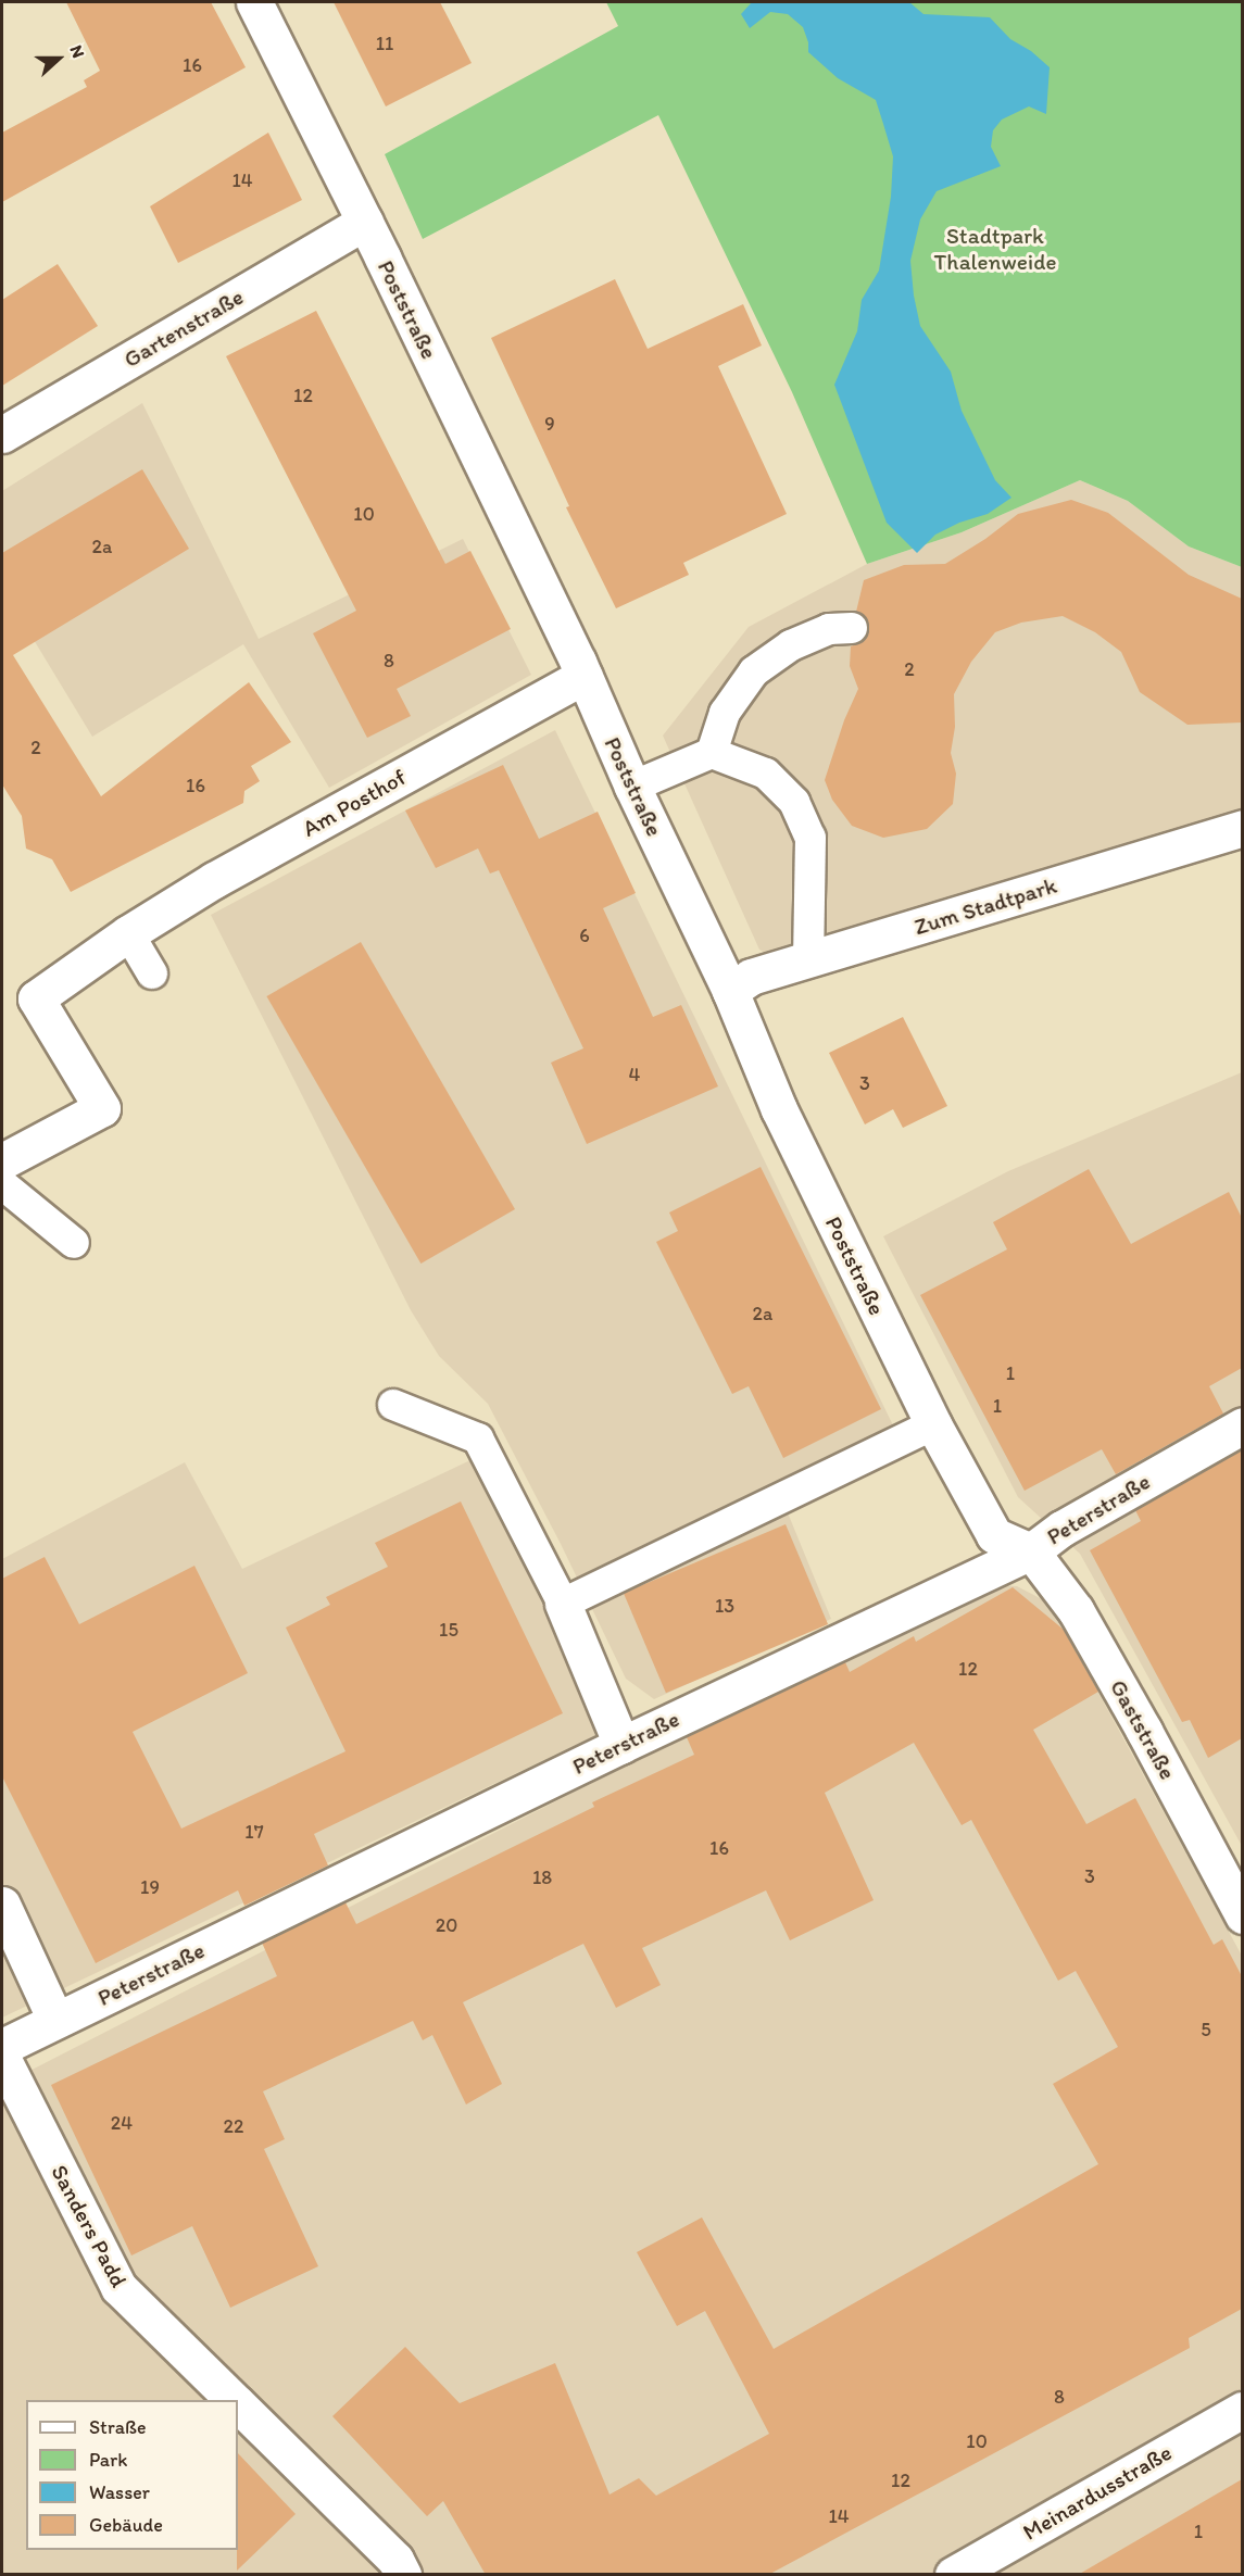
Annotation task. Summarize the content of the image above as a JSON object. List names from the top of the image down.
{
  "streets": {
    "street": [
      "Poststraße",
      "Gartenstraße",
      "Am Posthof",
      "Zum Stadtpark",
      "Peterstraße",
      "Gaststraße",
      "Sanders Padd",
      "Meinardusstraße"
    ]
  },
  "crossings": [
    ["Poststraße", "Gartenstraße"],
    ["Poststraße", "Am Posthof"],
    ["Poststraße", "Zum Stadtpark"],
    ["Poststraße", "Peterstraße"],
    ["Poststraße", "Gaststraße"],
    ["Peterstraße", "Gaststraße"]
  ],
  "parks": ["Stadtpark Thalenweide"],
  "house_numbers": [
    "11",
    "16",
    "14",
    "12",
    "9",
    "10",
    "2a",
    "8",
    "2",
    "2",
    "16",
    "6",
    "4",
    "3",
    "2a",
    "1",
    "1",
    "13",
    "15",
    "12",
    "17",
    "16",
    "3",
    "18",
    "19",
    "20",
    "5",
    "24",
    "22",
    "8",
    "10",
    "12",
    "14",
    "1"
  ],
  "legend": [
    "Straße",
    "Park",
    "Wasser",
    "Gebäude"
  ],
  "north": "right"
}
